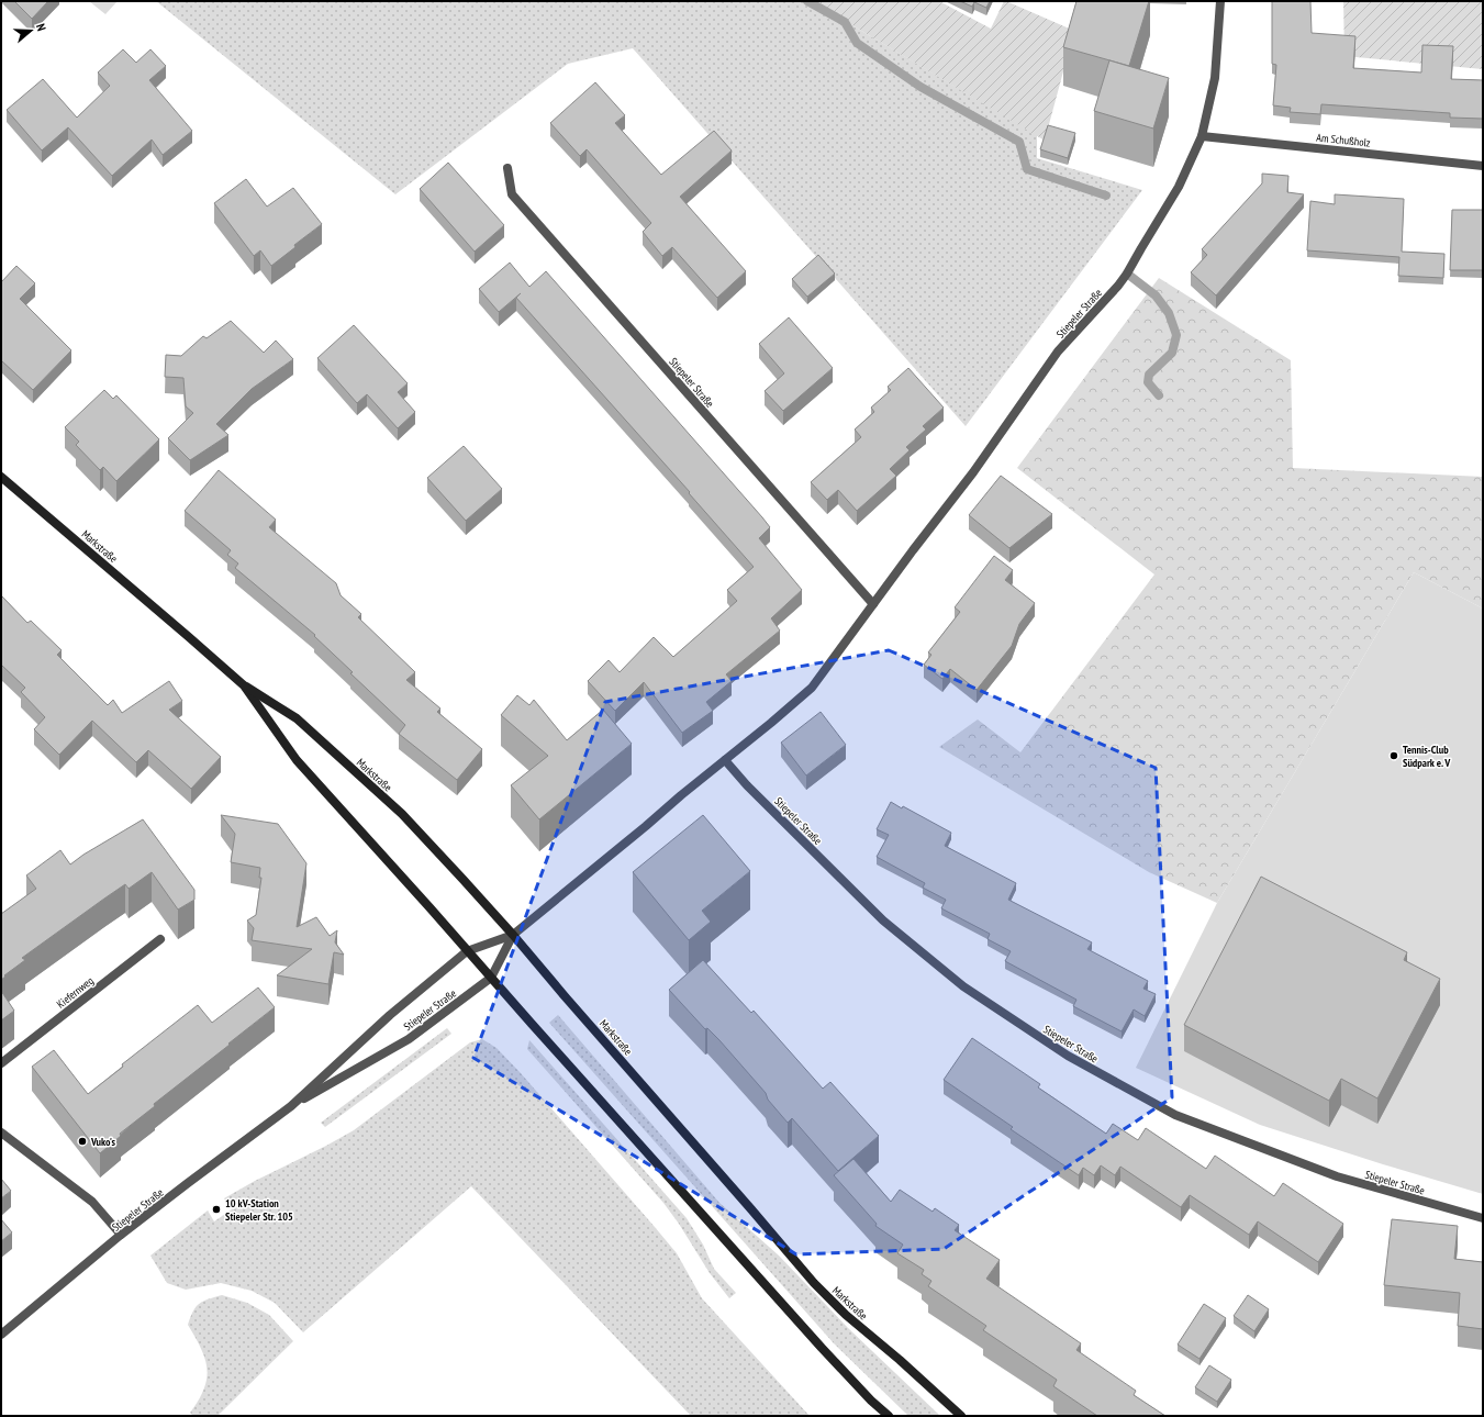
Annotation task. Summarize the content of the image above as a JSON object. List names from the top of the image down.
{
  "streets": {
    "main road": ["Markstraße"],
    "street": ["Am Schußholz", "Stiepeler Straße", "Kiefernweg"]
  },
  "crossings": [
    ["Am Schußholz", "Stiepeler Straße"],
    ["Stiepeler Straße", "Markstraße"]
  ],
  "places": ["Tennis-Club Südpark e. V", "Vuko's", "10 kV-Station Stiepeler Str. 105"],
  "north": "right"
}
